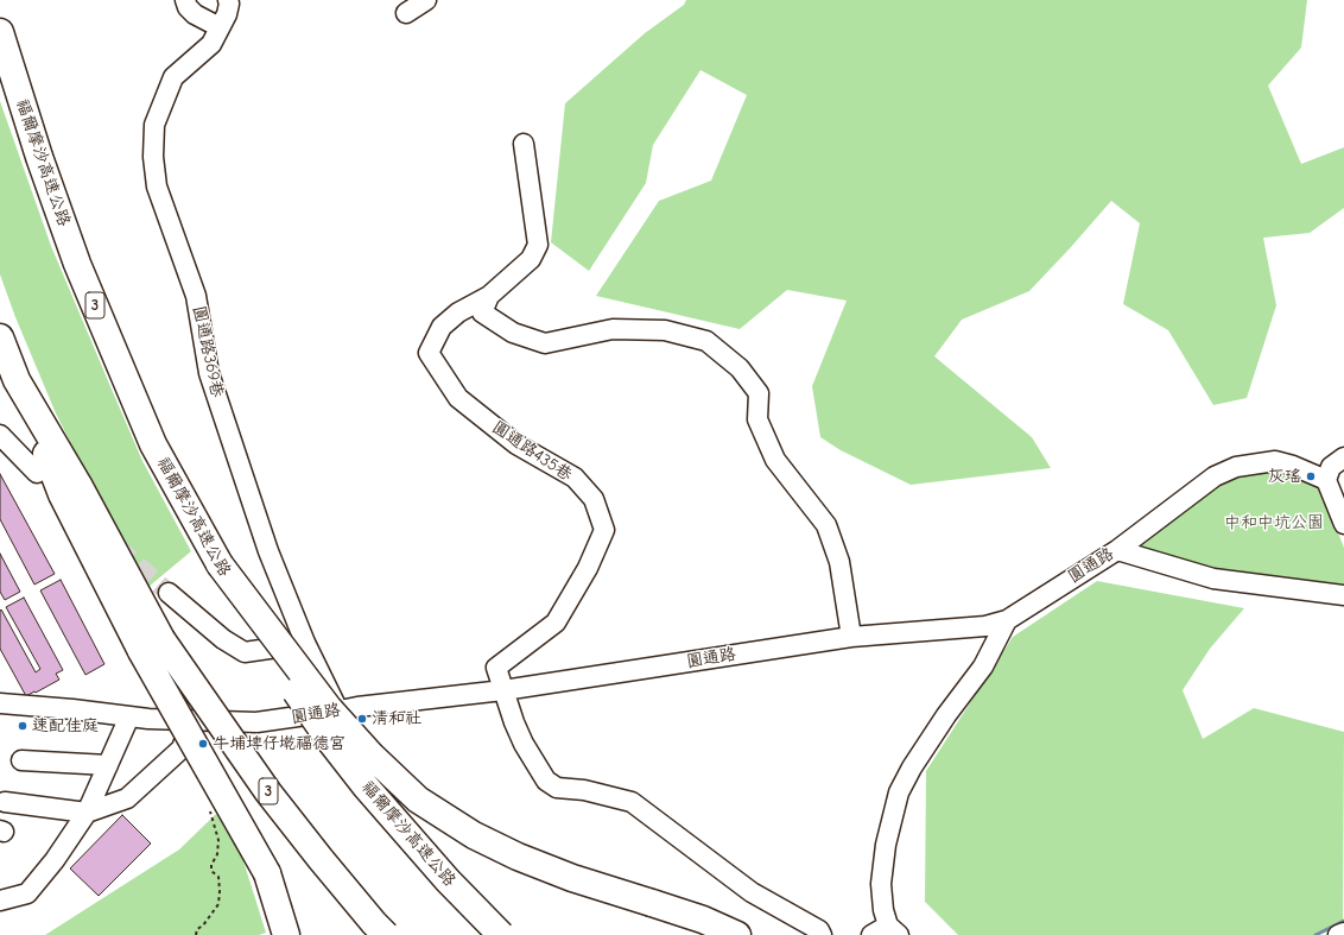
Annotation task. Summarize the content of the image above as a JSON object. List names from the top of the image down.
{
  "streets": {
    "highway": ["福爾摩沙高速公路", "3"],
    "street": ["圓通路369巷", "圓通路435巷", "圓通路"]
  },
  "crossings": [
    ["圓通路369巷", "圓通路"],
    ["圓通路435巷", "圓通路"]
  ],
  "parks": ["中和中坑公園"],
  "places": [
    "灰瑤",
    "清和社",
    "速配佳庭",
    "牛埔埤仔墘福德宮"
  ]
}
